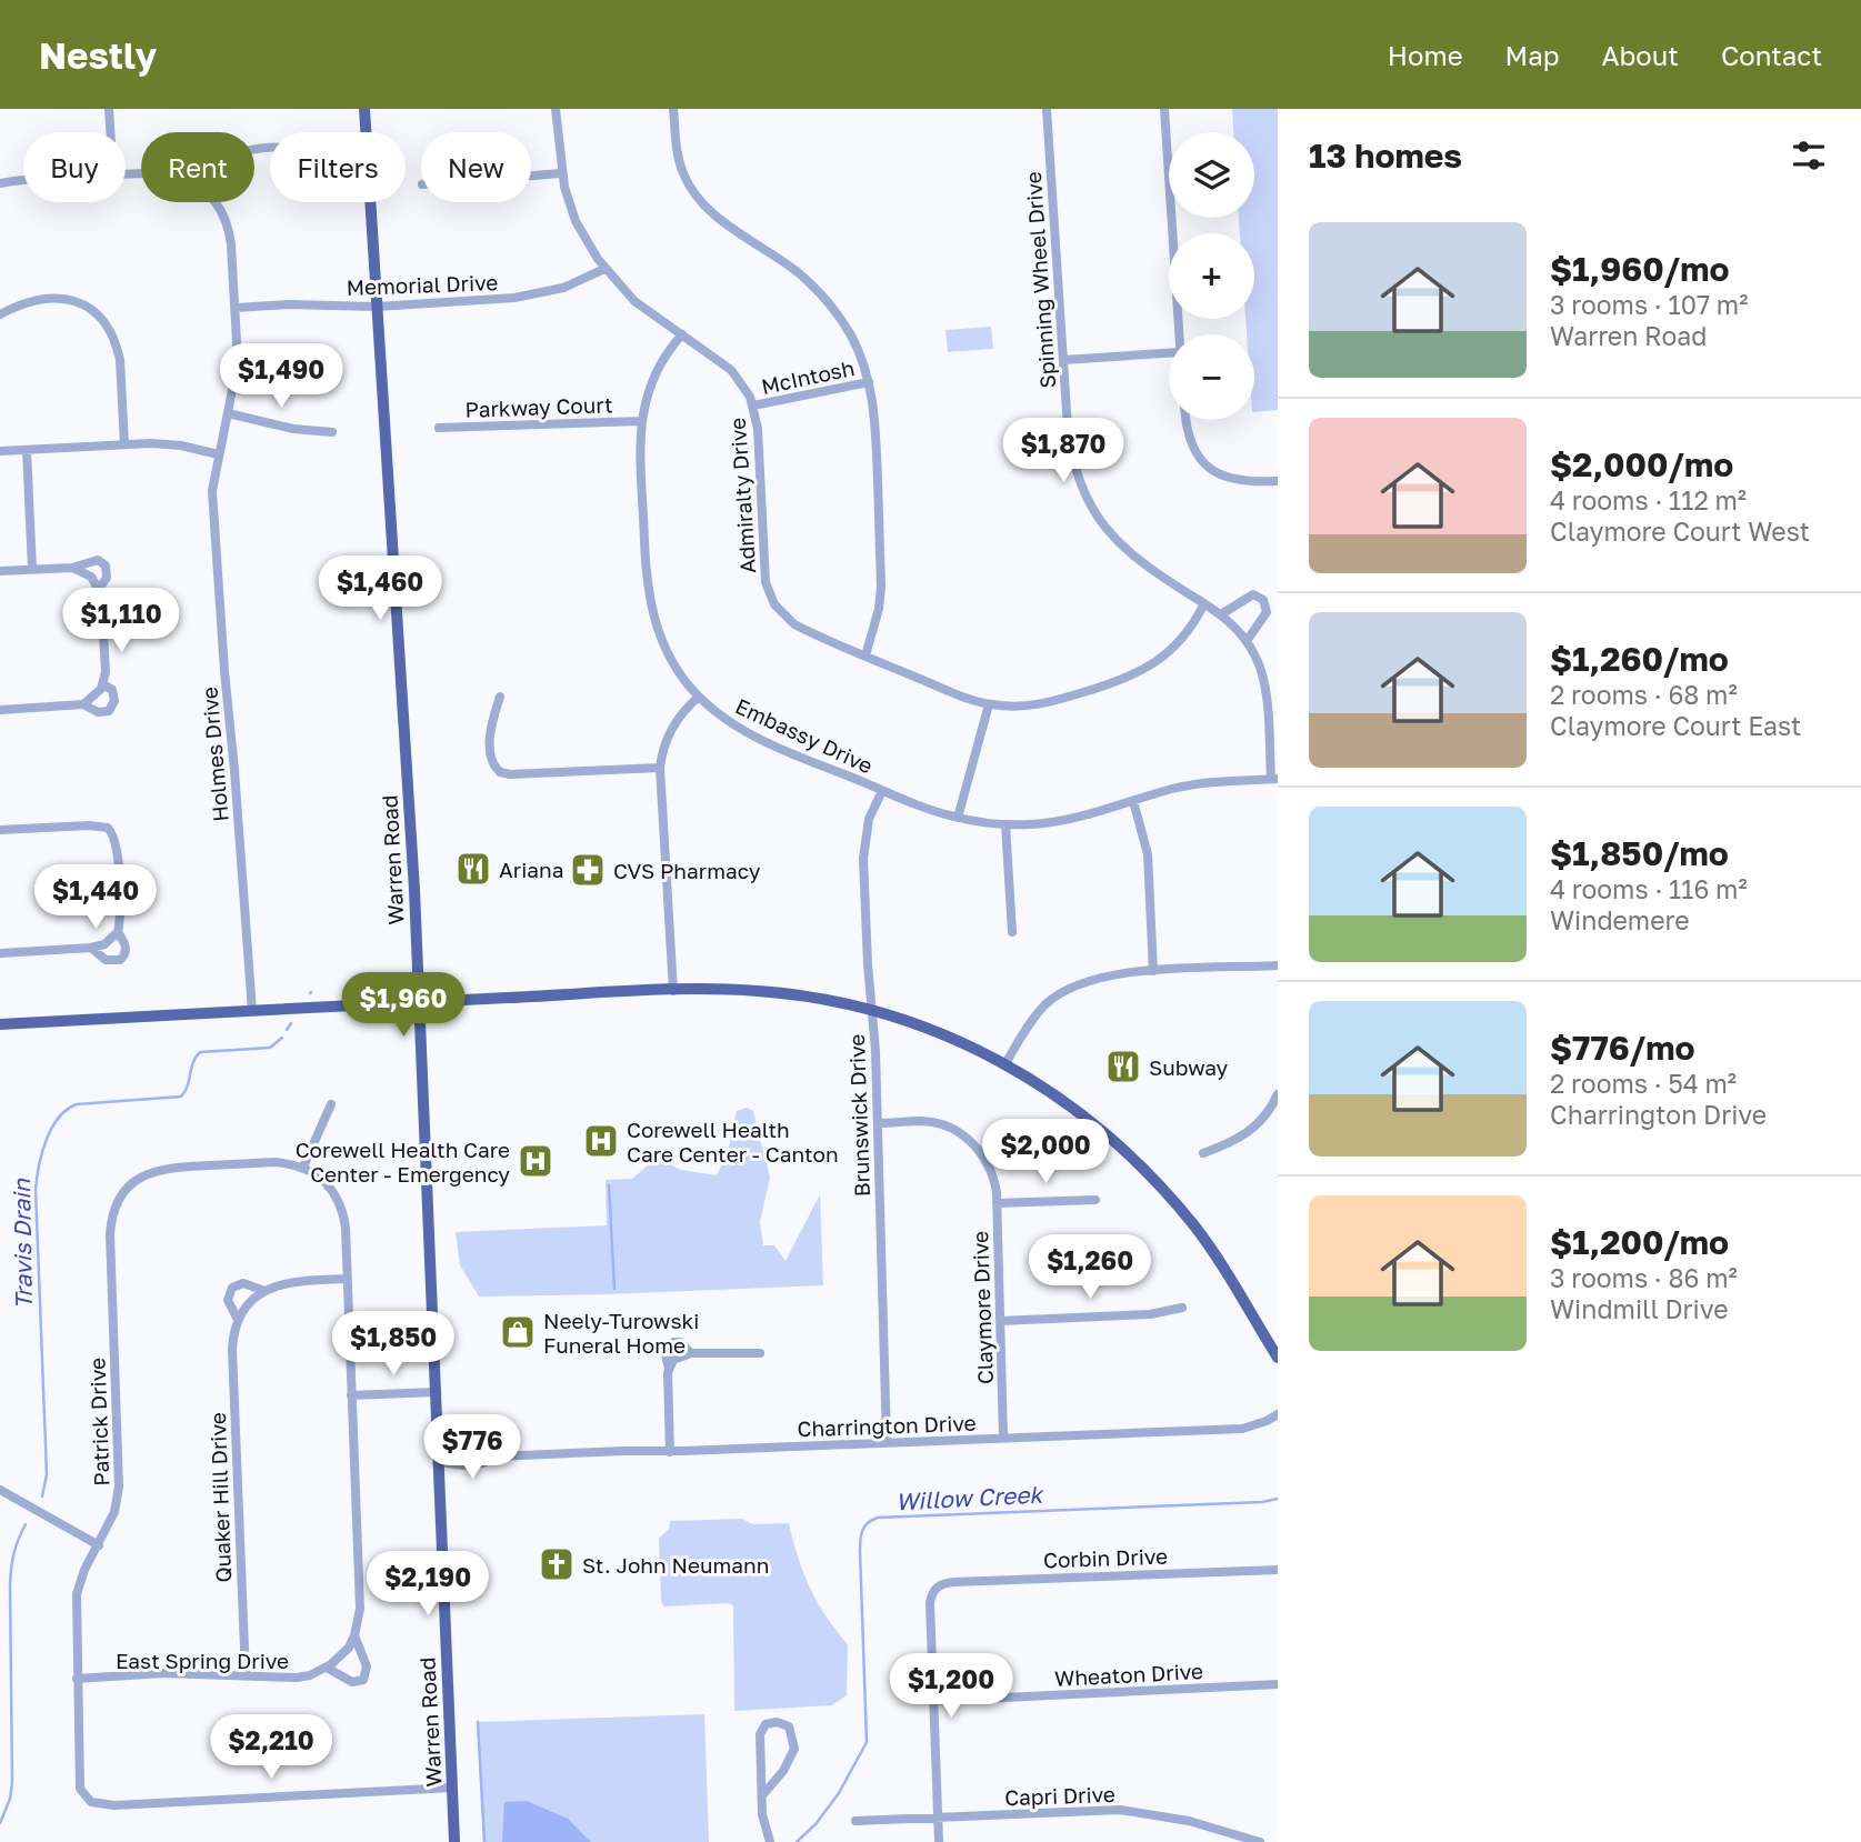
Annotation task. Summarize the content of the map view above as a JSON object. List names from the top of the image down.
{
  "streets": {
    "main road": ["Warren Road"],
    "street": [
      "Spinning Wheel Drive",
      "Memorial Drive",
      "McIntosh",
      "Parkway Court",
      "Admiralty Drive",
      "Embassy Drive",
      "Holmes Drive",
      "Brunswick Drive",
      "Claymore Drive",
      "Patrick Drive",
      "Charrington Drive",
      "Quaker Hill Drive",
      "Corbin Drive",
      "East Spring Drive",
      "Wheaton Drive",
      "Capri Drive"
    ]
  },
  "crossings": [
    ["Spinning Wheel Drive", "Admiralty Drive"],
    ["Spinning Wheel Drive", "Embassy Drive"],
    ["Memorial Drive", "Admiralty Drive"],
    ["Memorial Drive", "Holmes Drive"],
    ["Memorial Drive", "Warren Road"],
    ["McIntosh", "Admiralty Drive"],
    ["Parkway Court", "Embassy Drive"],
    ["Admiralty Drive", "Embassy Drive"],
    ["Embassy Drive", "Brunswick Drive"],
    ["Warren Road", "Patrick Drive"],
    ["Warren Road", "Charrington Drive"],
    ["Brunswick Drive", "Claymore Drive"],
    ["Brunswick Drive", "Charrington Drive"],
    ["Claymore Drive", "Charrington Drive"],
    ["Patrick Drive", "East Spring Drive"],
    ["Quaker Hill Drive", "East Spring Drive"],
    ["Corbin Drive", "Wheaton Drive"]
  ],
  "water": ["Travis Drain", "Willow Creek"],
  "places": {
    "restaurant": ["Ariana", "Subway"],
    "pharmacy": ["CVS Pharmacy"],
    "hospital": ["Corewell Health Care Center - Canton", "Corewell Health Care Center - Emergency"],
    "shop": ["Neely-Turowski Funeral Home"],
    "church": ["St. John Neumann"]
  },
  "page": {
    "header": "Nestly",
    "nav": [
      "Home",
      "Map",
      "About",
      "Contact"
    ],
    "heading": "13 homes",
    "map_buttons": ["+", "−"],
    "chip": [
      "Buy",
      "Rent",
      "Filters",
      "New"
    ],
    "list": [
      {
        "name": "$1,960/mo",
        "note": "3 rooms · 107 m² · Warren Road"
      },
      {
        "name": "$2,000/mo",
        "note": "4 rooms · 112 m² · Claymore Court West"
      },
      {
        "name": "$1,260/mo",
        "note": "2 rooms · 68 m² · Claymore Court East"
      },
      {
        "name": "$1,850/mo",
        "note": "4 rooms · 116 m² · Windemere"
      },
      {
        "name": "$776/mo",
        "note": "2 rooms · 54 m² · Charrington Drive"
      },
      {
        "name": "$1,200/mo",
        "note": "3 rooms · 86 m² · Windmill Drive"
      }
    ],
    "price": [
      "$1,490",
      "$1,870",
      "$1,460",
      "$1,110",
      "$1,440",
      "$1,960",
      "$2,000",
      "$1,260",
      "$1,850",
      "$776",
      "$2,190",
      "$1,200",
      "$2,210"
    ]
  }
}
